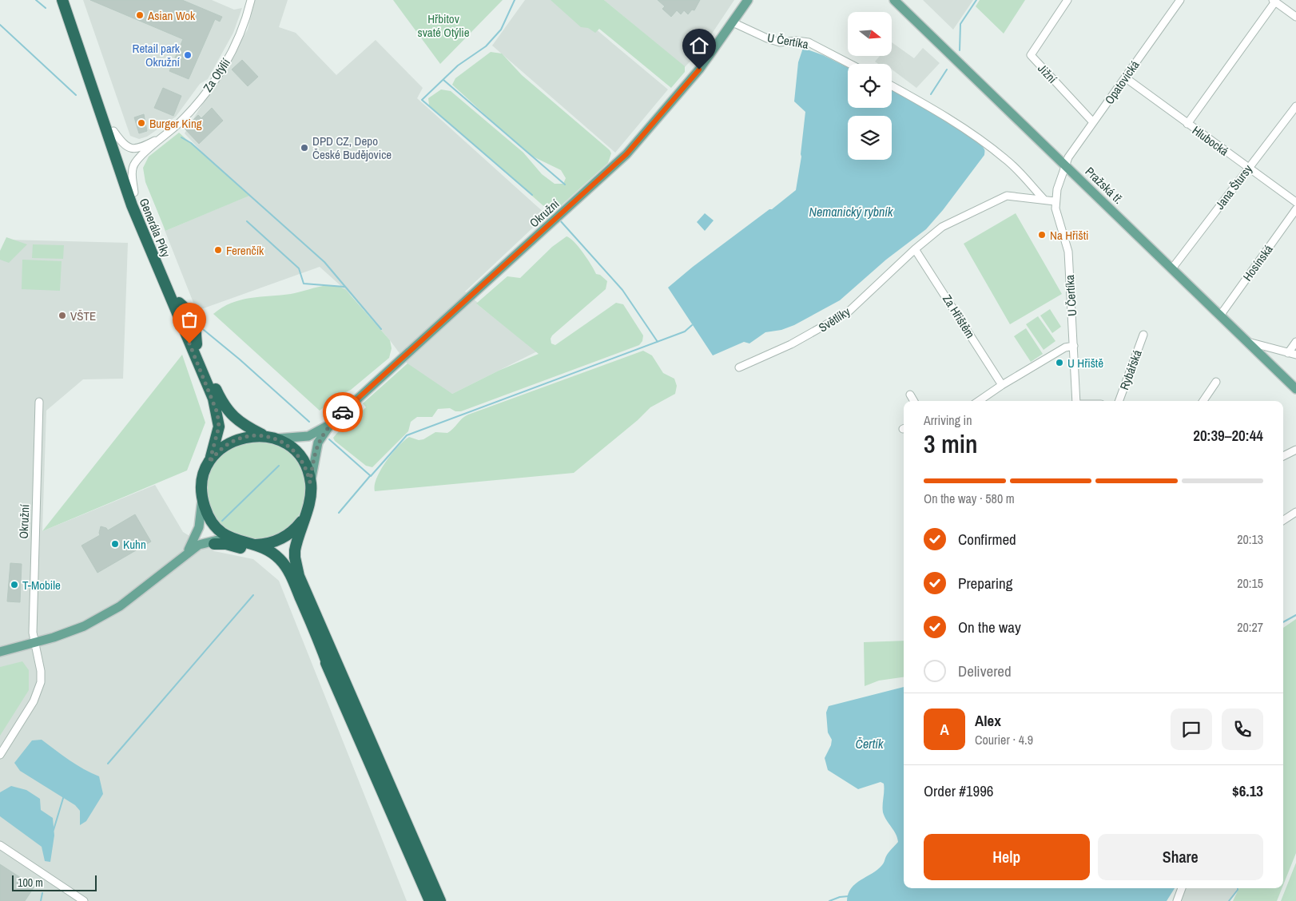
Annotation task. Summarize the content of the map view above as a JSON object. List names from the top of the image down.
{
  "streets": {
    "highway": ["Generála Píky"],
    "main road": ["Pražská tř.", "Okružní"],
    "street": [
      "U Čertíka",
      "Jižní",
      "Za Otýlií",
      "Opatovická",
      "Hlubocká",
      "Jana Štursy",
      "Hosínská",
      "Za Hřištěm",
      "Světlíky",
      "Rybářská"
    ]
  },
  "crossings": [
    ["U Čertíka", "Opatovická"],
    ["U Čertíka", "Okružní"],
    ["Jižní", "Opatovická"],
    ["Za Otýlií", "Generála Píky"],
    ["Opatovická", "Hlubocká"],
    ["Opatovická", "Pražská tř."],
    ["Hlubocká", "Jana Štursy"],
    ["Pražská tř.", "Jana Štursy"],
    ["Pražská tř.", "Hosínská"],
    ["Okružní", "Generála Píky"],
    ["Za Hřištěm", "Světlíky"]
  ],
  "water": ["Nemanický rybník", "Čertík"],
  "parks": ["Hřbitov svaté Otýlie"],
  "places": [
    "Asian Wok",
    "Retail park Okružní",
    "Burger King",
    "DPD CZ, Depo České Budějovice",
    "Na Hřišti",
    "Ferenčík",
    "VŠTE",
    "U Hřiště",
    "Kuhn",
    "T-Mobile"
  ],
  "scale_bar": "100 m",
  "north": "right",
  "page": {
    "heading": ["3 min", "Arriving in", "20:39–20:44"],
    "panel": [
      "Alex",
      "Courier · 4.9",
      "Order #1996",
      "$6.13"
    ],
    "bar": "On the way · 580 m",
    "list": [
      ["Confirmed", "20:13"],
      ["Preparing", "20:15"],
      ["On the way", "20:27"],
      "Delivered"
    ],
    "round": "A",
    "buttons": ["Help", "Share"],
    "scale": "100 m"
  }
}
